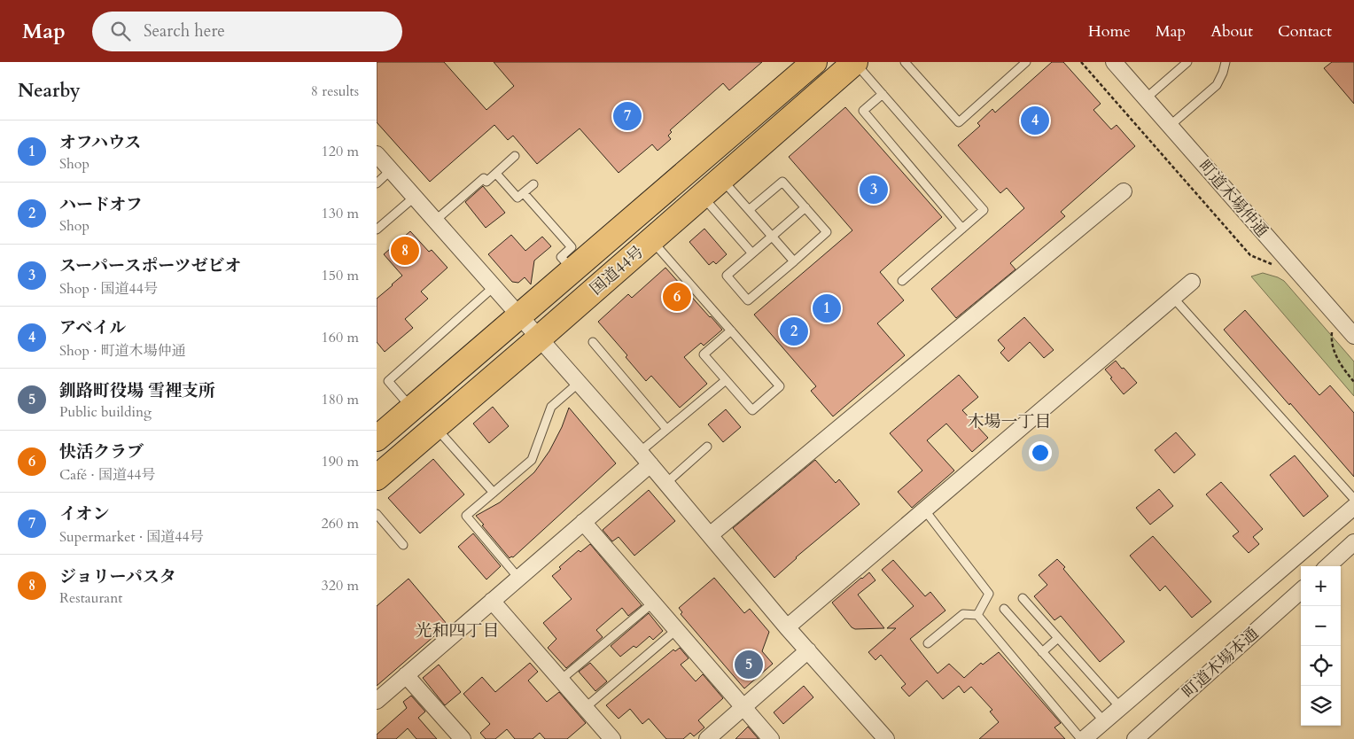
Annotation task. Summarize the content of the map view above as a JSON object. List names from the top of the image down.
{
  "streets": {
    "highway": ["国道44号"],
    "street": ["町道木場仲通", "町道木場本通"]
  },
  "districts": ["木場一丁目", "光和四丁目"],
  "page": {
    "header": "Map",
    "search": "Search here",
    "nav": [
      "Home",
      "Map",
      "About",
      "Contact"
    ],
    "heading": ["Nearby", "8 results"],
    "pins": [
      "7",
      "4",
      "3",
      "8",
      "6",
      "1",
      "2",
      "5"
    ],
    "list": [
      {
        "mark": "1",
        "name": "オフハウス",
        "note": "Shop",
        "value": "120 m"
      },
      {
        "mark": "2",
        "name": "ハードオフ",
        "note": "Shop",
        "value": "130 m"
      },
      {
        "mark": "3",
        "name": "スーパースポーツゼビオ",
        "note": "Shop · 国道44号",
        "value": "150 m"
      },
      {
        "mark": "4",
        "name": "アベイル",
        "note": "Shop · 町道木場仲通",
        "value": "160 m"
      },
      {
        "mark": "5",
        "name": "釧路町役場 雪裡支所",
        "note": "Public building",
        "value": "180 m"
      },
      {
        "mark": "6",
        "name": "快活クラブ",
        "note": "Café · 国道44号",
        "value": "190 m"
      },
      {
        "mark": "7",
        "name": "イオン",
        "note": "Supermarket · 国道44号",
        "value": "260 m"
      },
      {
        "mark": "8",
        "name": "ジョリーパスタ",
        "note": "Restaurant",
        "value": "320 m"
      }
    ],
    "map_buttons": ["+", "−"]
  }
}
